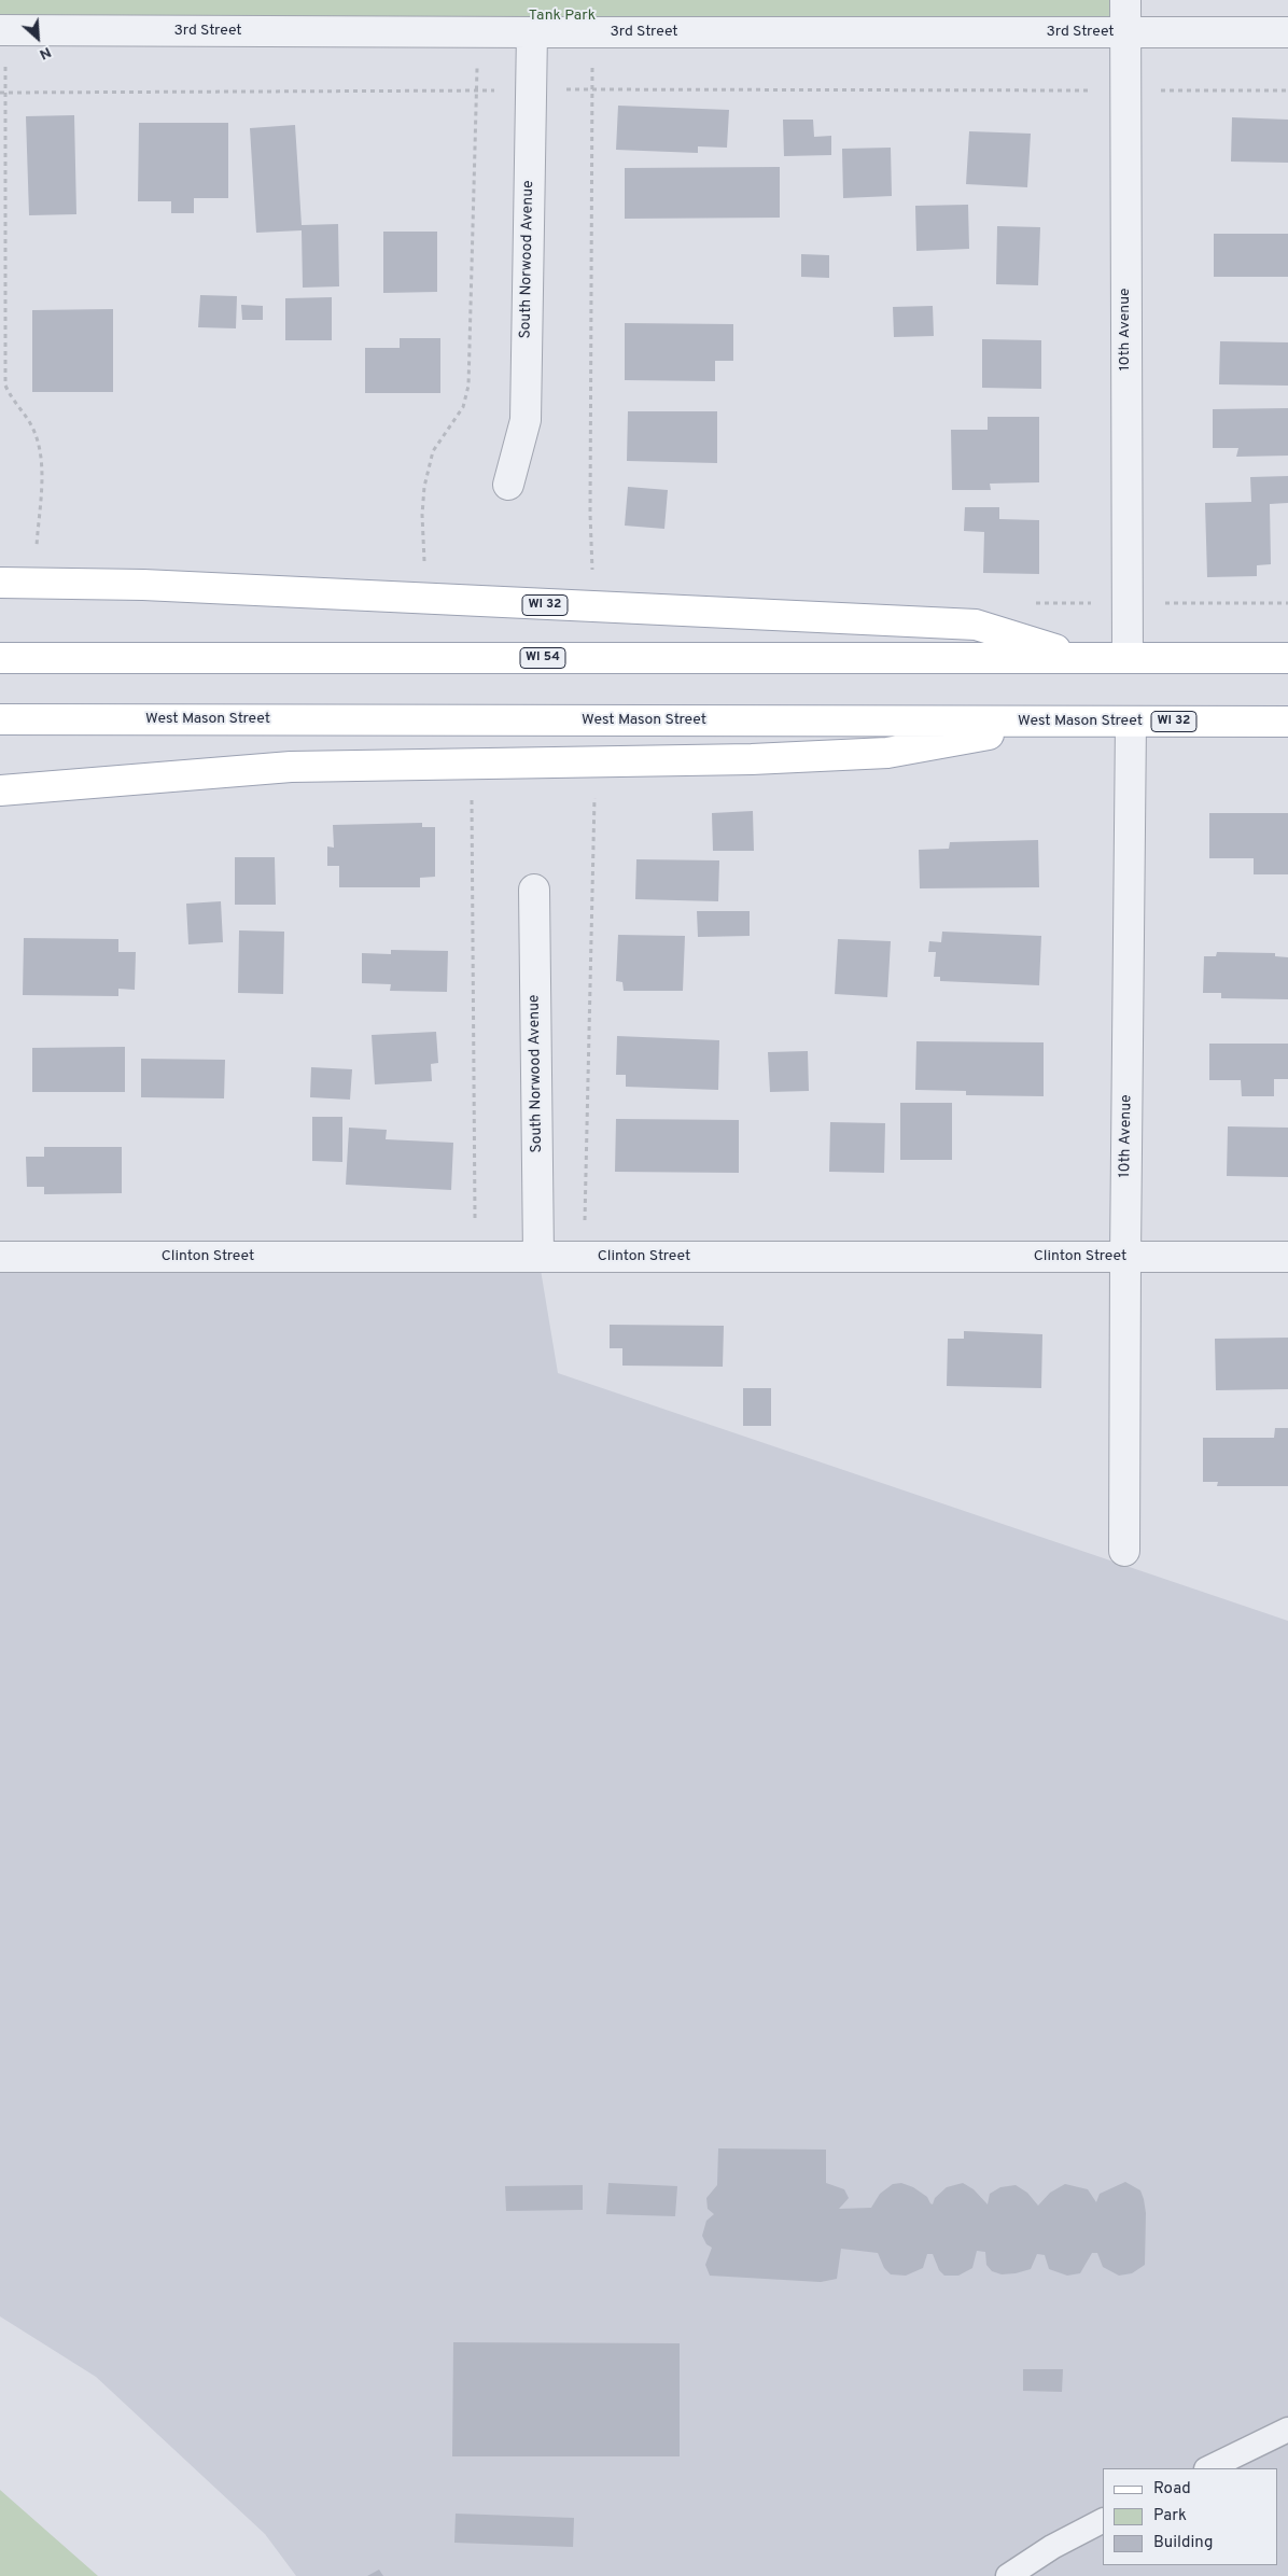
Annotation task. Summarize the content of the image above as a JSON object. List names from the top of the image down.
{
  "streets": {
    "main road": ["WI 32", "WI 54", "West Mason Street"],
    "street": [
      "3rd Street",
      "South Norwood Avenue",
      "10th Avenue",
      "Clinton Street"
    ]
  },
  "crossings": [
    ["3rd Street", "South Norwood Avenue"],
    ["3rd Street", "10th Avenue"],
    ["South Norwood Avenue", "Clinton Street"],
    ["10th Avenue", "WI 32"],
    ["10th Avenue", "West Mason Street"],
    ["10th Avenue", "Clinton Street"],
    ["WI 32", "WI 54"],
    ["WI 32", "West Mason Street"]
  ],
  "parks": ["Tank Park"],
  "legend": ["Road", "Park", "Building"],
  "north": "bottom right"
}
